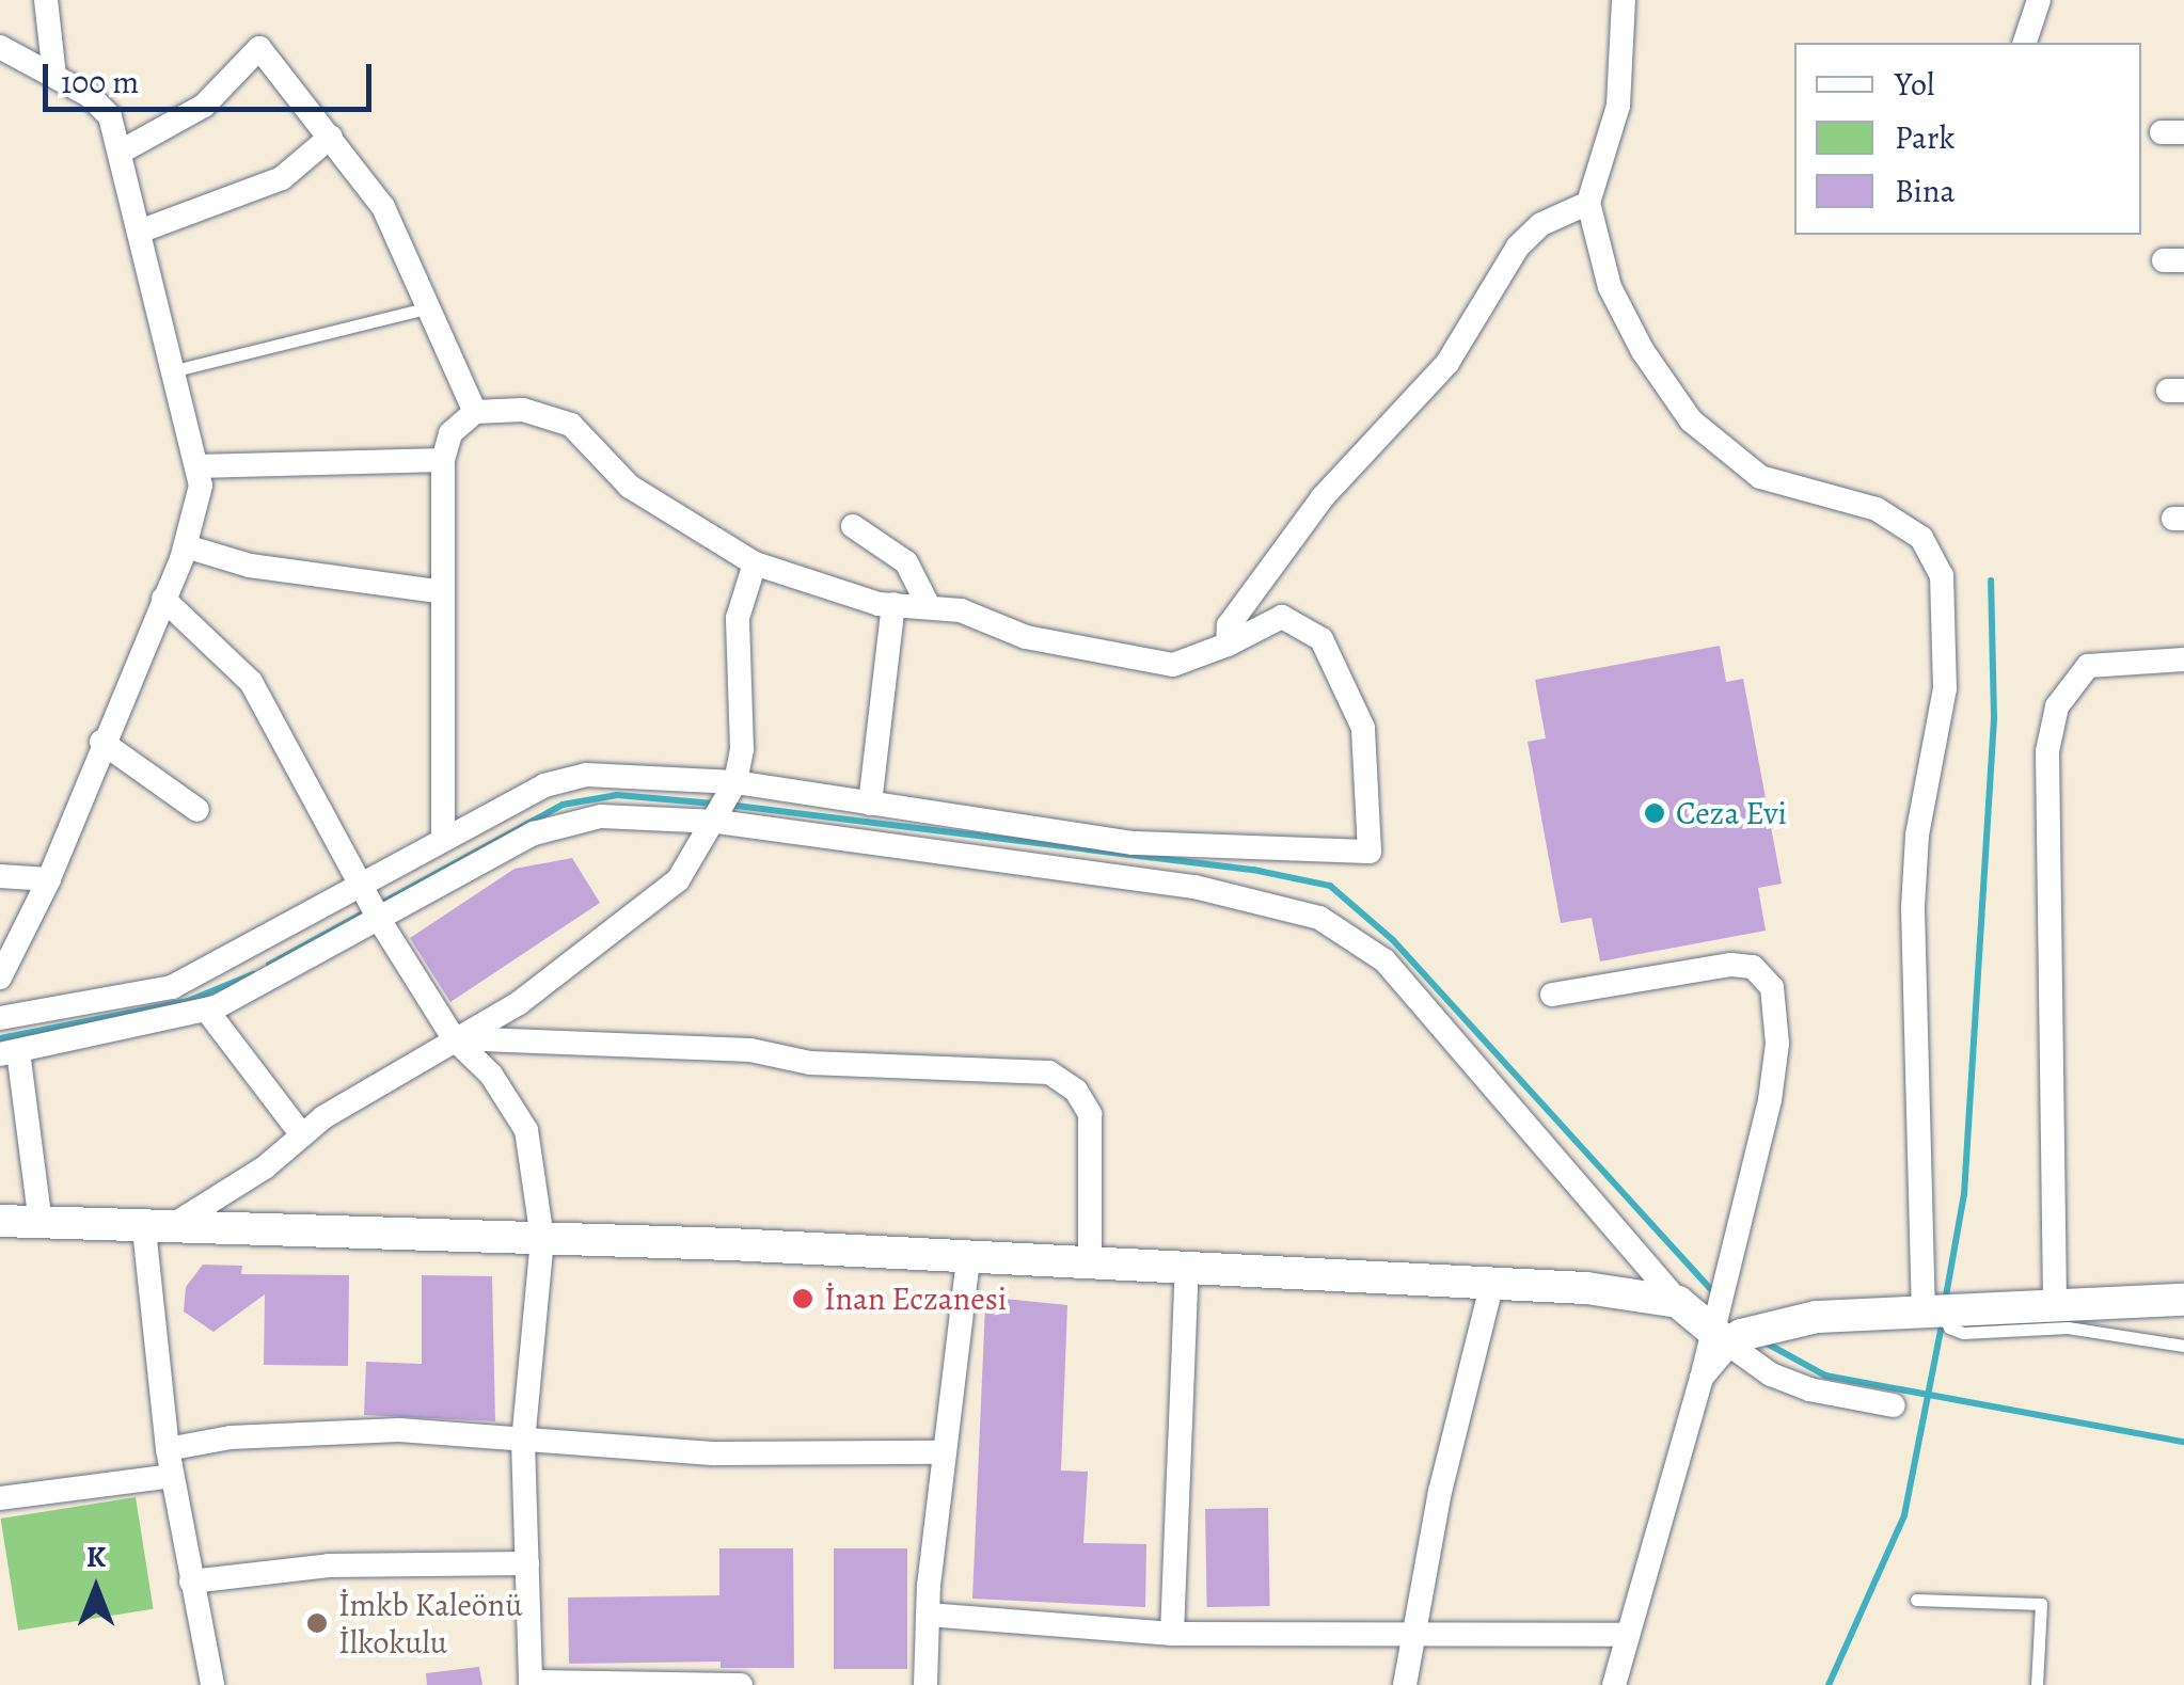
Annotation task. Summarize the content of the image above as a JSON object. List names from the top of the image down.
{
  "places": ["Ceza Evi", "İnan Eczanesi", "İmkb Kaleönü İlkokulu"],
  "legend": ["Yol", "Park", "Bina"],
  "scale_bar": "100 m",
  "north": "top"
}
